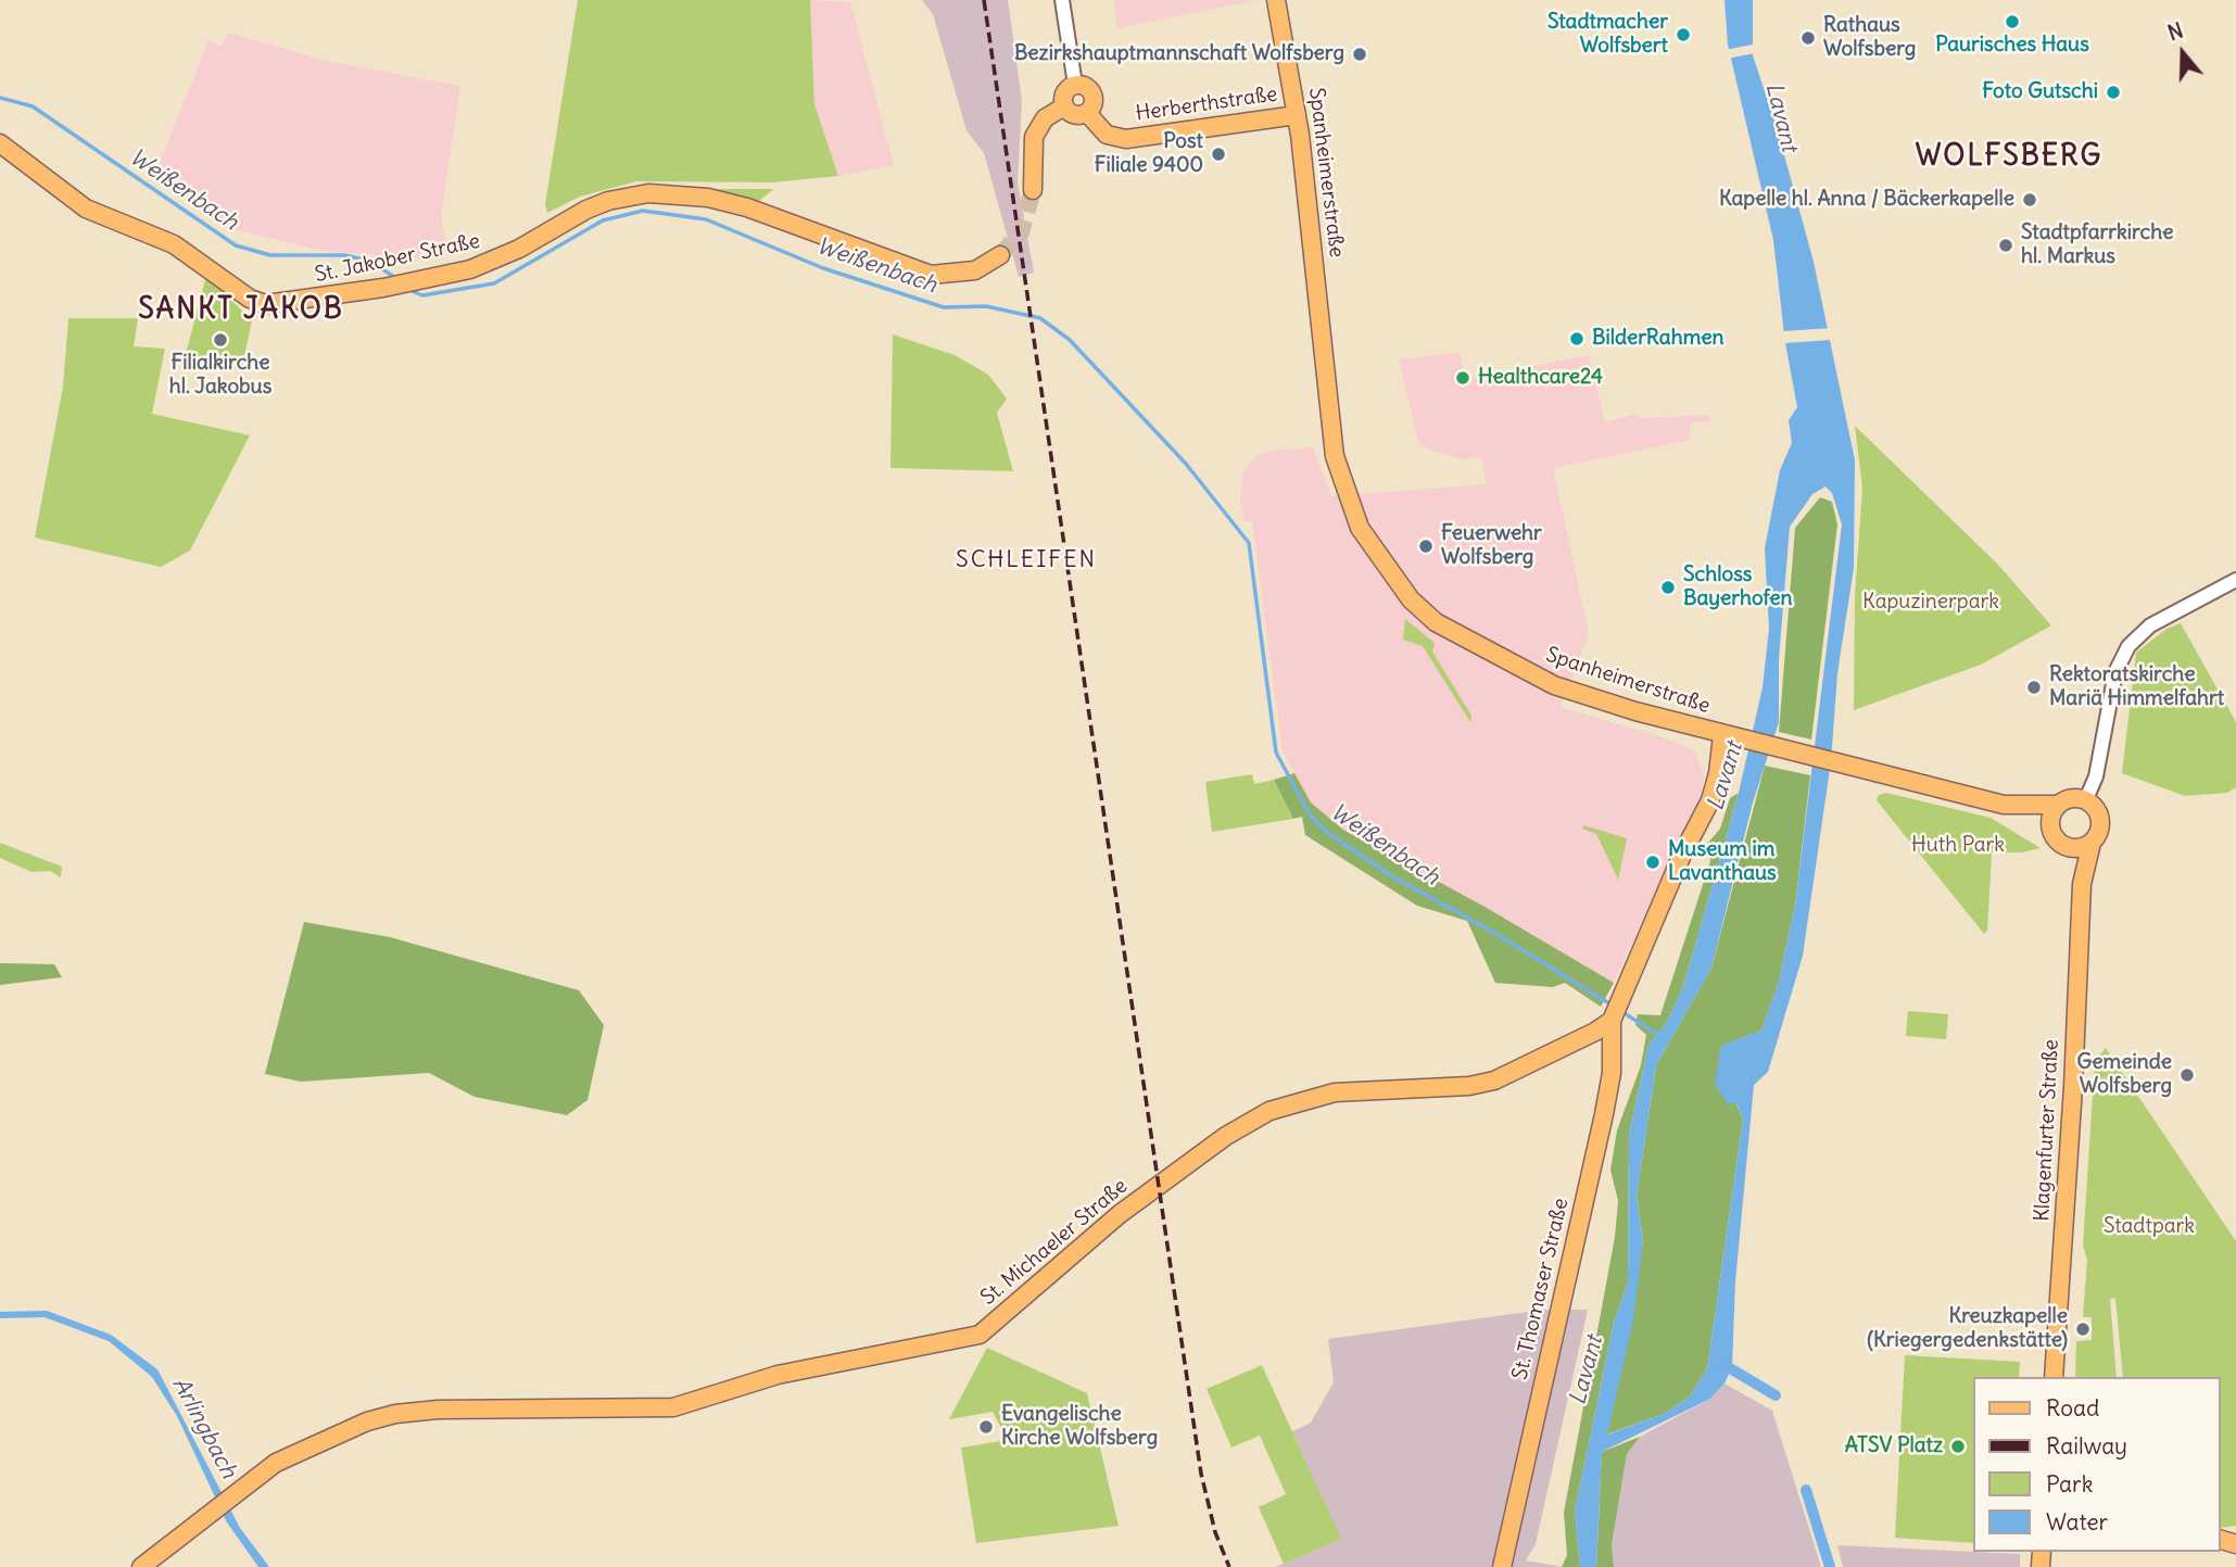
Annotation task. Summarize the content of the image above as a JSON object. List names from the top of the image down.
{
  "streets": {
    "main road": [
      "Herberthstraße",
      "Spanheimerstraße",
      "St. Jakober Straße",
      "Klagenfurter Straße",
      "St. Michaeler Straße",
      "St. Thomaser Straße"
    ]
  },
  "crossings": [
    ["Herberthstraße", "Spanheimerstraße"],
    ["Spanheimerstraße", "Klagenfurter Straße"],
    ["St. Michaeler Straße", "St. Thomaser Straße"]
  ],
  "districts": ["WOLFSBERG", "SANKT JAKOB", "SCHLEIFEN"],
  "water": ["Lavant", "Weißenbach", "Arlingbach"],
  "parks": ["Kapuzinerpark", "Huth Park", "Stadtpark"],
  "places": [
    "Paurisches Haus",
    "Stadtmacher Wolfsbert",
    "Rathaus Wolfsberg",
    "Bezirkshauptmannschaft Wolfsberg",
    "Foto Gutschi",
    "Post Filiale 9400",
    "Kapelle hl. Anna / Bäckerkapelle",
    "Stadtpfarrkirche hl. Markus",
    "BilderRahmen",
    "Filialkirche hl. Jakobus",
    "Healthcare24",
    "Feuerwehr Wolfsberg",
    "Schloss Bayerhofen",
    "Rektoratskirche Mariä Himmelfahrt",
    "Museum im Lavanthaus",
    "Gemeinde Wolfsberg",
    "Kreuzkapelle (Kriegergedenkstätte)",
    "Evangelische Kirche Wolfsberg",
    "ATSV Platz"
  ],
  "legend": [
    "Road",
    "Railway",
    "Park",
    "Water"
  ],
  "north": "top"
}
